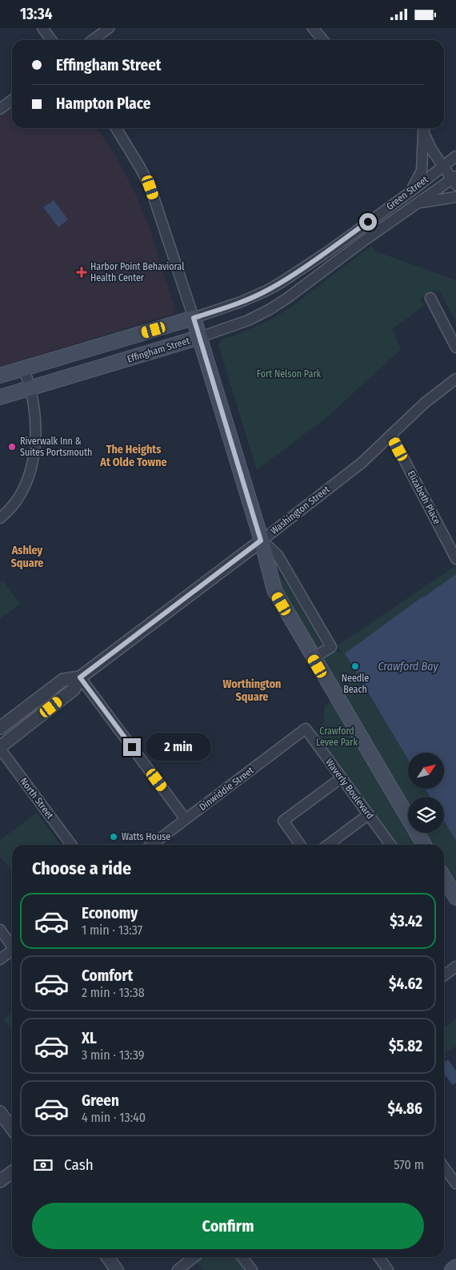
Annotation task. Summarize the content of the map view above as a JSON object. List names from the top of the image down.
{
  "streets": {
    "main road": ["Effingham Street"],
    "street": [
      "Green Street",
      "Elizabeth Place",
      "Washington Street",
      "Dinwiddie Street",
      "Waverly Boulevard",
      "North Street"
    ]
  },
  "crossings": [
    ["Green Street", "Effingham Street"],
    ["Elizabeth Place", "Washington Street"],
    ["Washington Street", "North Street"],
    ["Dinwiddie Street", "Waverly Boulevard"]
  ],
  "districts": ["The Heights At Olde Towne", "Ashley Square", "Worthington Square"],
  "water": ["Crawford Bay"],
  "parks": ["Fort Nelson Park", "Crawford Levee Park"],
  "places": {
    "health": ["Harbor Point Behavioral Health Center"],
    "other": ["Riverwalk Inn & Suites Portsmouth", "Needle Beach", "Watts House"]
  },
  "north": "top right",
  "page": {
    "status": "13:34",
    "banner": ["Effingham Street", "Hampton Place"],
    "bubble": "2 min",
    "heading": "Choose a ride",
    "list": [
      {
        "name": "Economy",
        "note": "1 min · 13:37",
        "value": "$3.42"
      },
      {
        "name": "Comfort",
        "note": "2 min · 13:38",
        "value": "$4.62"
      },
      {
        "name": "XL",
        "note": "3 min · 13:39",
        "value": "$5.82"
      },
      {
        "name": "Green",
        "note": "4 min · 13:40",
        "value": "$4.86"
      }
    ],
    "pay": ["Cash", "570 m"],
    "buttons": "Confirm"
  }
}
